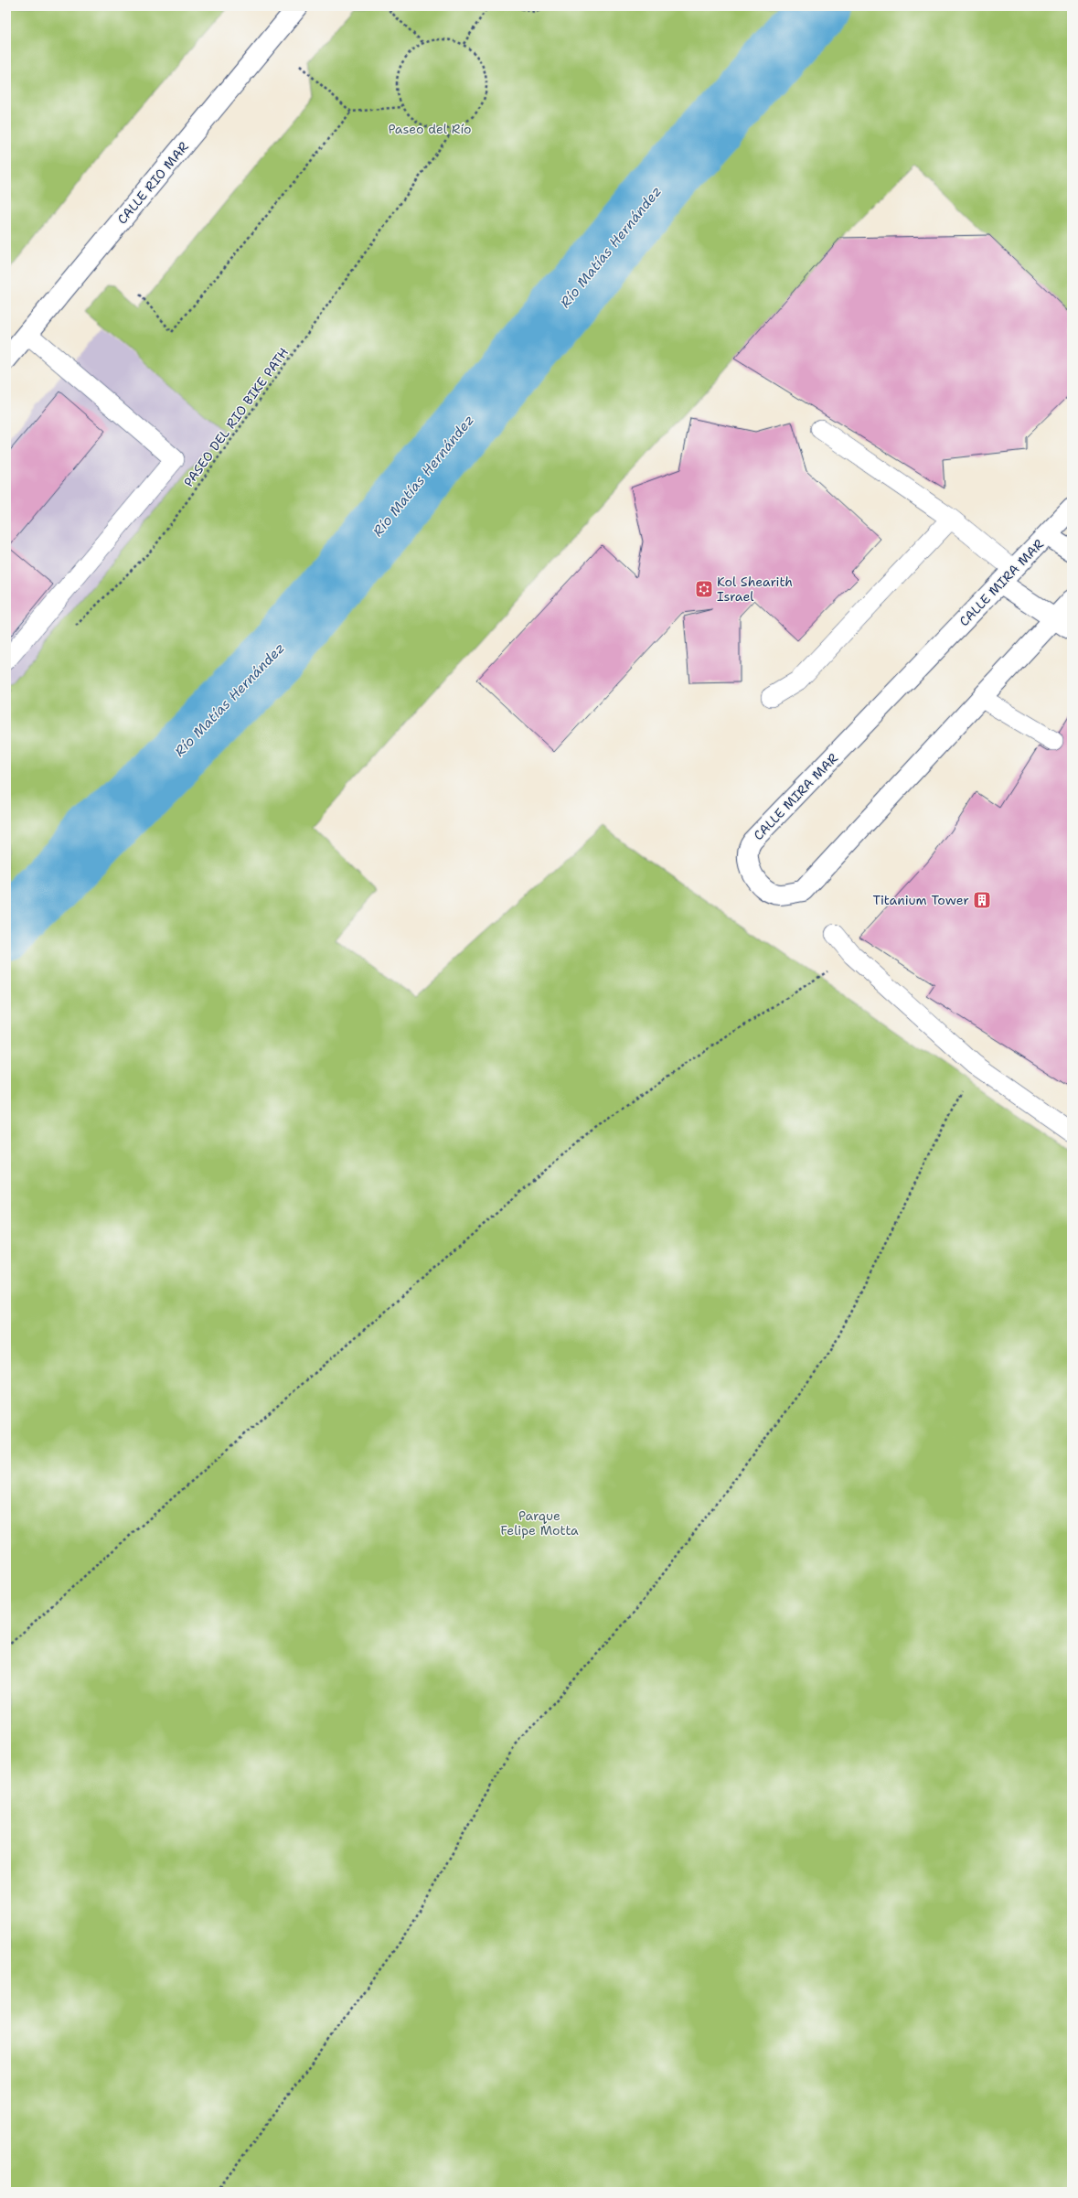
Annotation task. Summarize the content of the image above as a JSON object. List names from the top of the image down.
{
  "streets": {
    "street": ["CALLE RIO MAR", "CALLE MIRA MAR"],
    "path": ["PASEO DEL RIO BIKE PATH"]
  },
  "water": ["Río Matías Hernández"],
  "parks": ["Paseo del Río", "Parque Felipe Motta"],
  "places": {
    "synagogue": ["Kol Shearith Israel"],
    "building": ["Titanium Tower"]
  }
}
